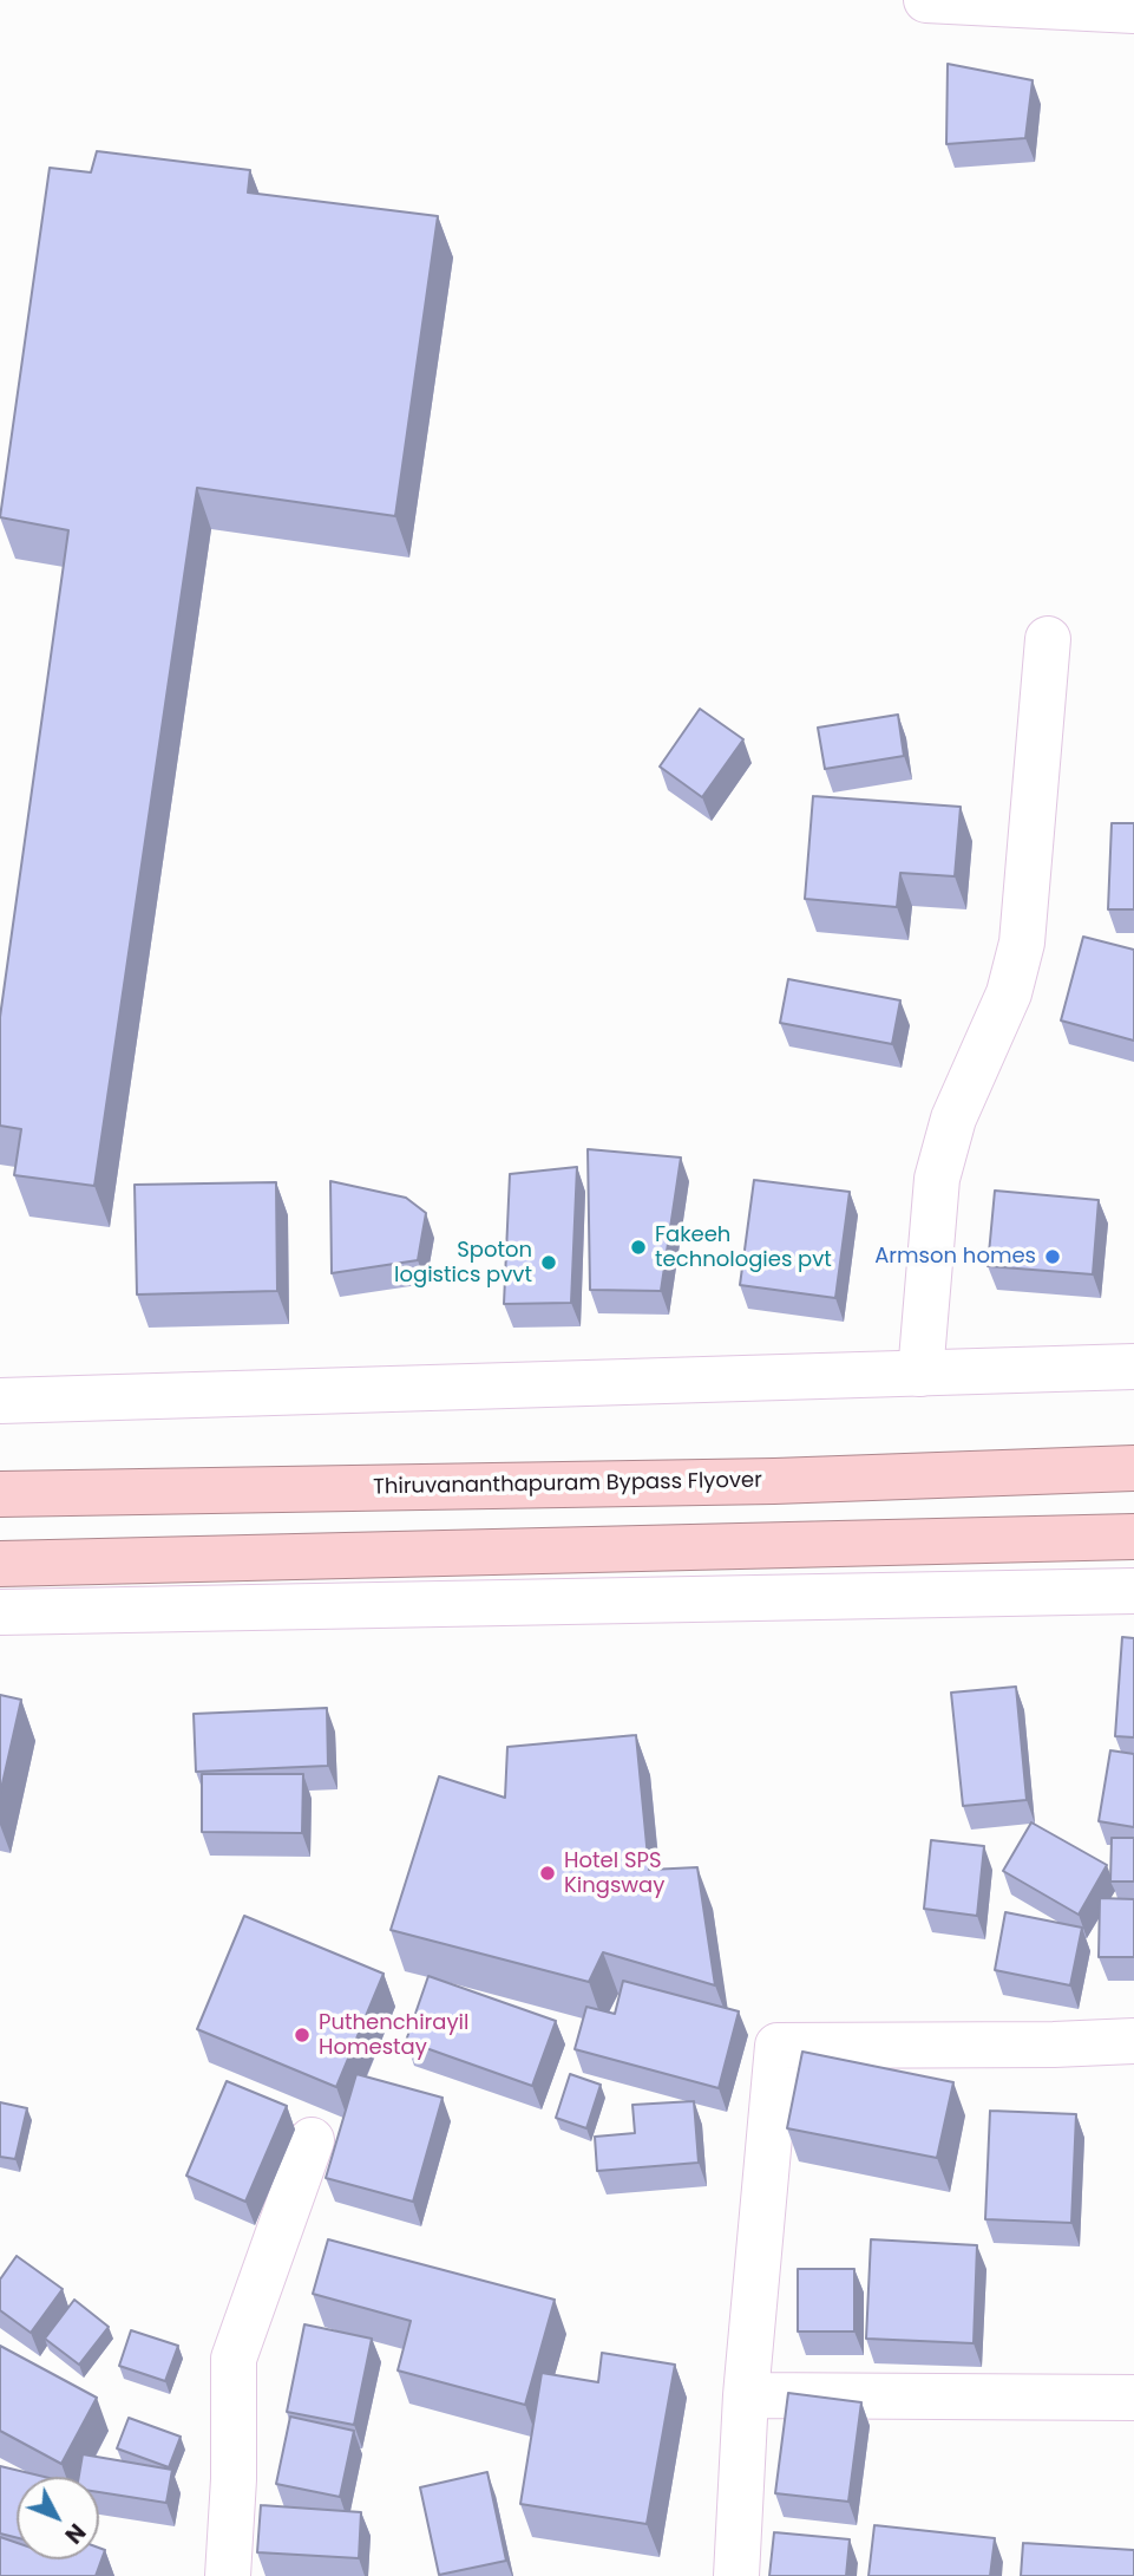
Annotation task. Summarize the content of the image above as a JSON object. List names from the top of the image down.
{
  "streets": {
    "highway": ["Thiruvananthapuram Bypass Flyover"]
  },
  "places": [
    "Fakeeh technologies pvt",
    "Armson homes",
    "Spoton logistics pvvt",
    "Hotel SPS Kingsway",
    "Puthenchirayil Homestay"
  ],
  "north": "bottom right"
}
